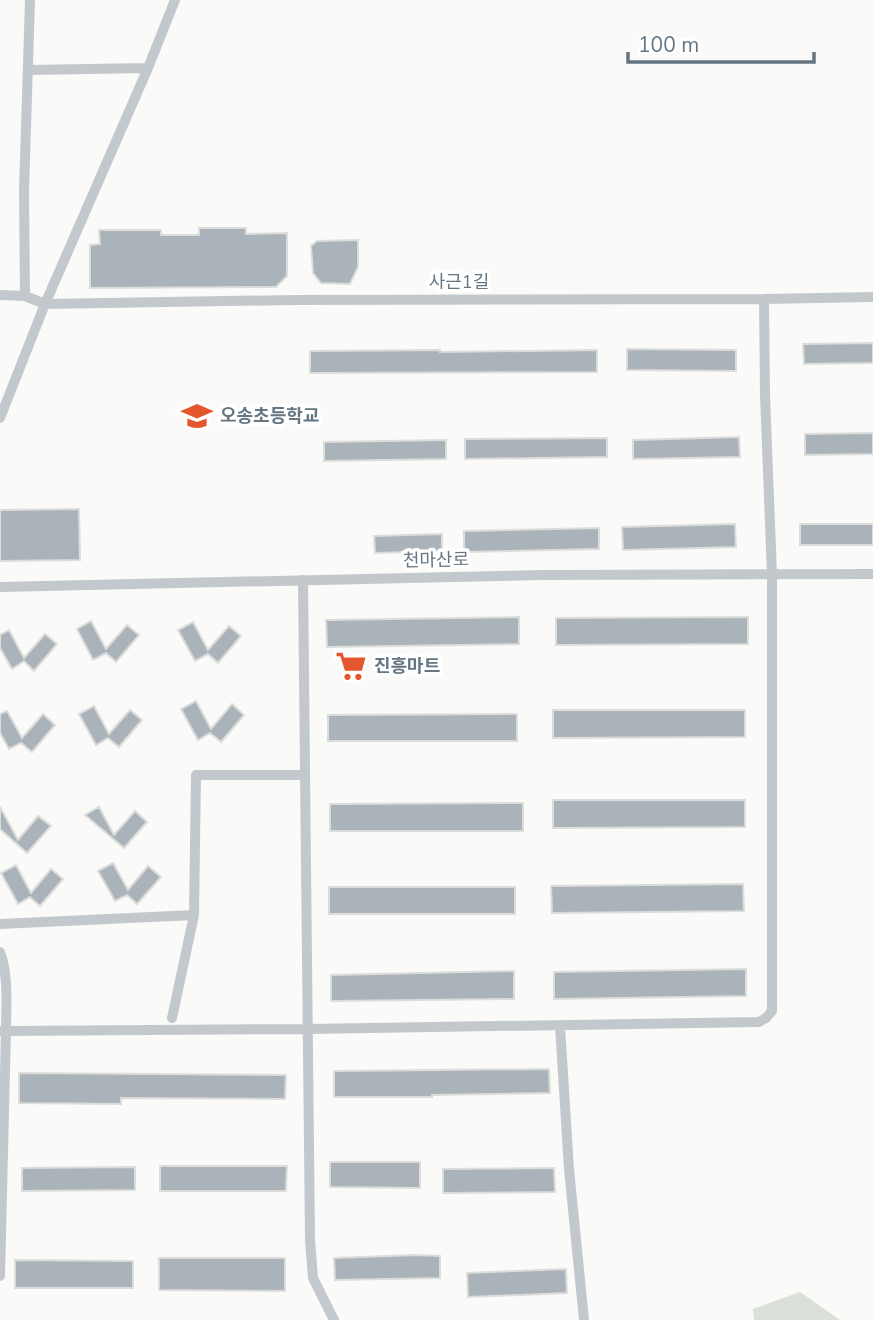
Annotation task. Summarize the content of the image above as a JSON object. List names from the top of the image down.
{
  "streets": {
    "street": ["사근1길", "천마산로"]
  },
  "places": {
    "school or university": ["오송초등학교"],
    "supermarket": ["진흥마트"]
  },
  "scale_bar": "100 m"
}
